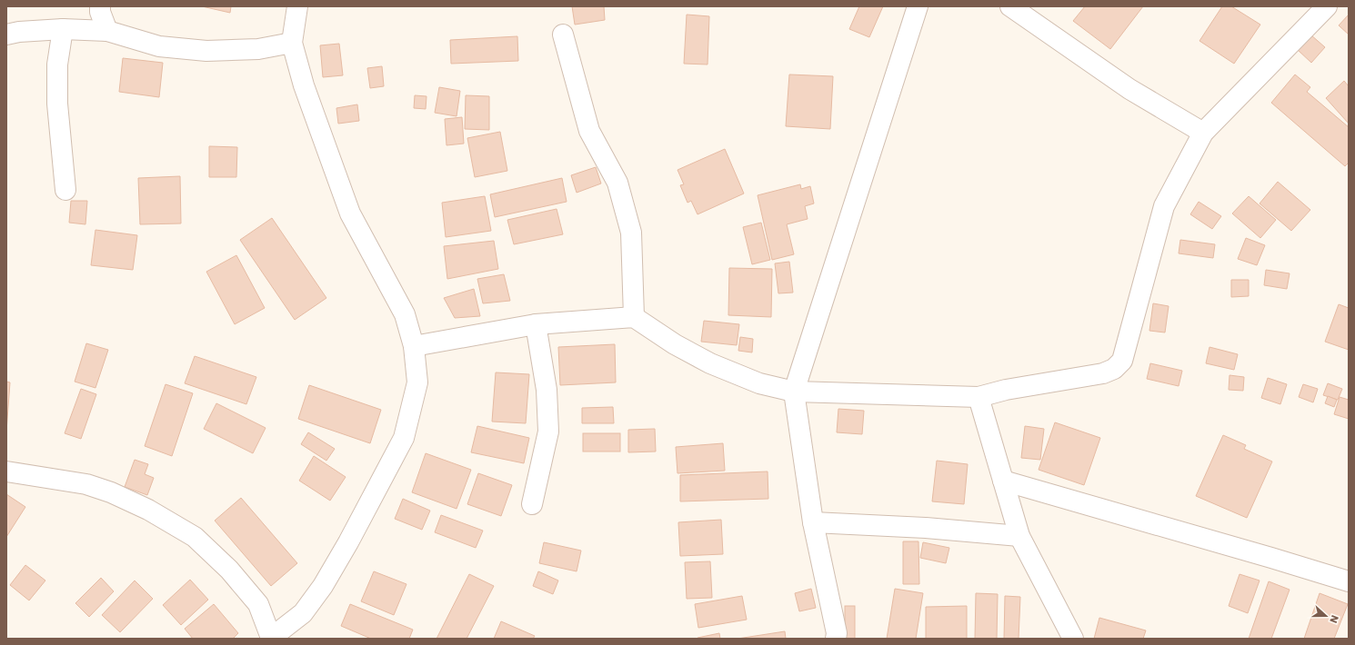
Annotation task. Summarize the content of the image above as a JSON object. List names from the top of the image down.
{
  "north": "right"
}
